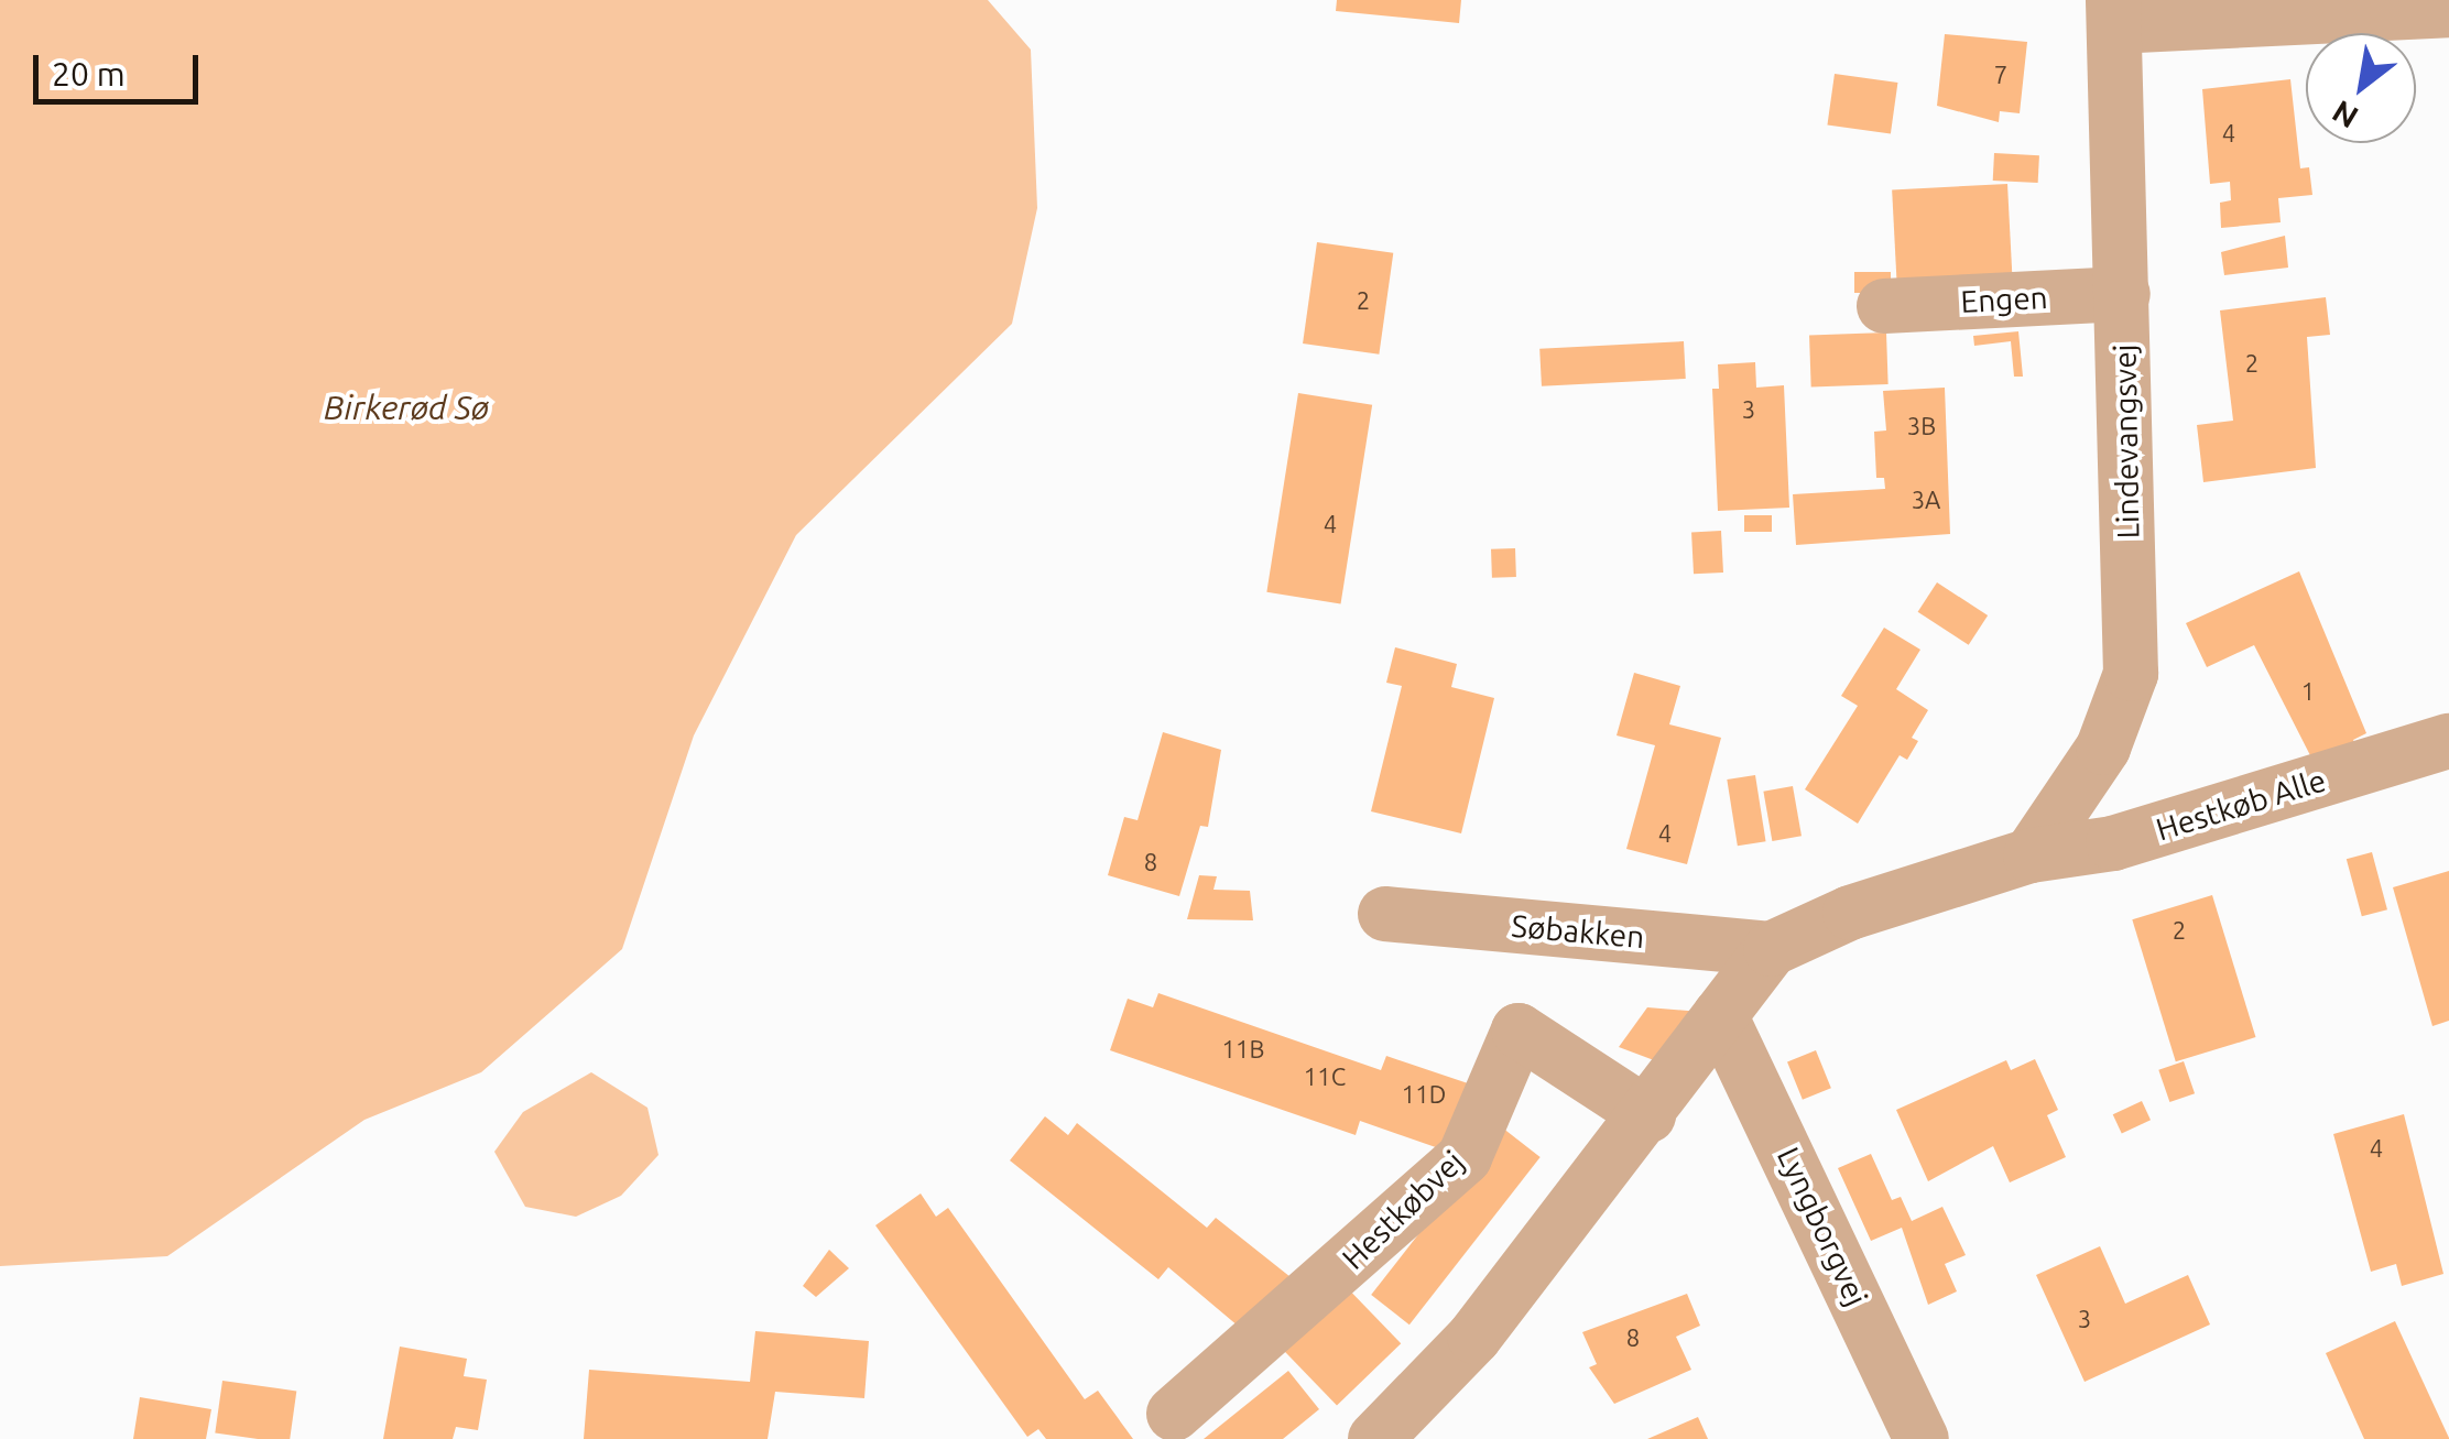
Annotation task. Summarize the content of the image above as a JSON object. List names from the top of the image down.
{
  "streets": {
    "street": [
      "Engen",
      "Lindevangsvej",
      "Hestkøb Alle",
      "Søbakken",
      "Hestkøbvej",
      "Lyngborgvej"
    ]
  },
  "crossings": [
    ["Engen", "Lindevangsvej"],
    ["Lindevangsvej", "Hestkøb Alle"]
  ],
  "water": ["Birkerød Sø"],
  "house_numbers": [
    "7",
    "4",
    "2",
    "2",
    "3",
    "3B",
    "3A",
    "4",
    "1",
    "4",
    "8",
    "2",
    "11B",
    "11C",
    "11D",
    "4",
    "3",
    "8"
  ],
  "scale_bar": "20 m",
  "north": "bottom left"
}
